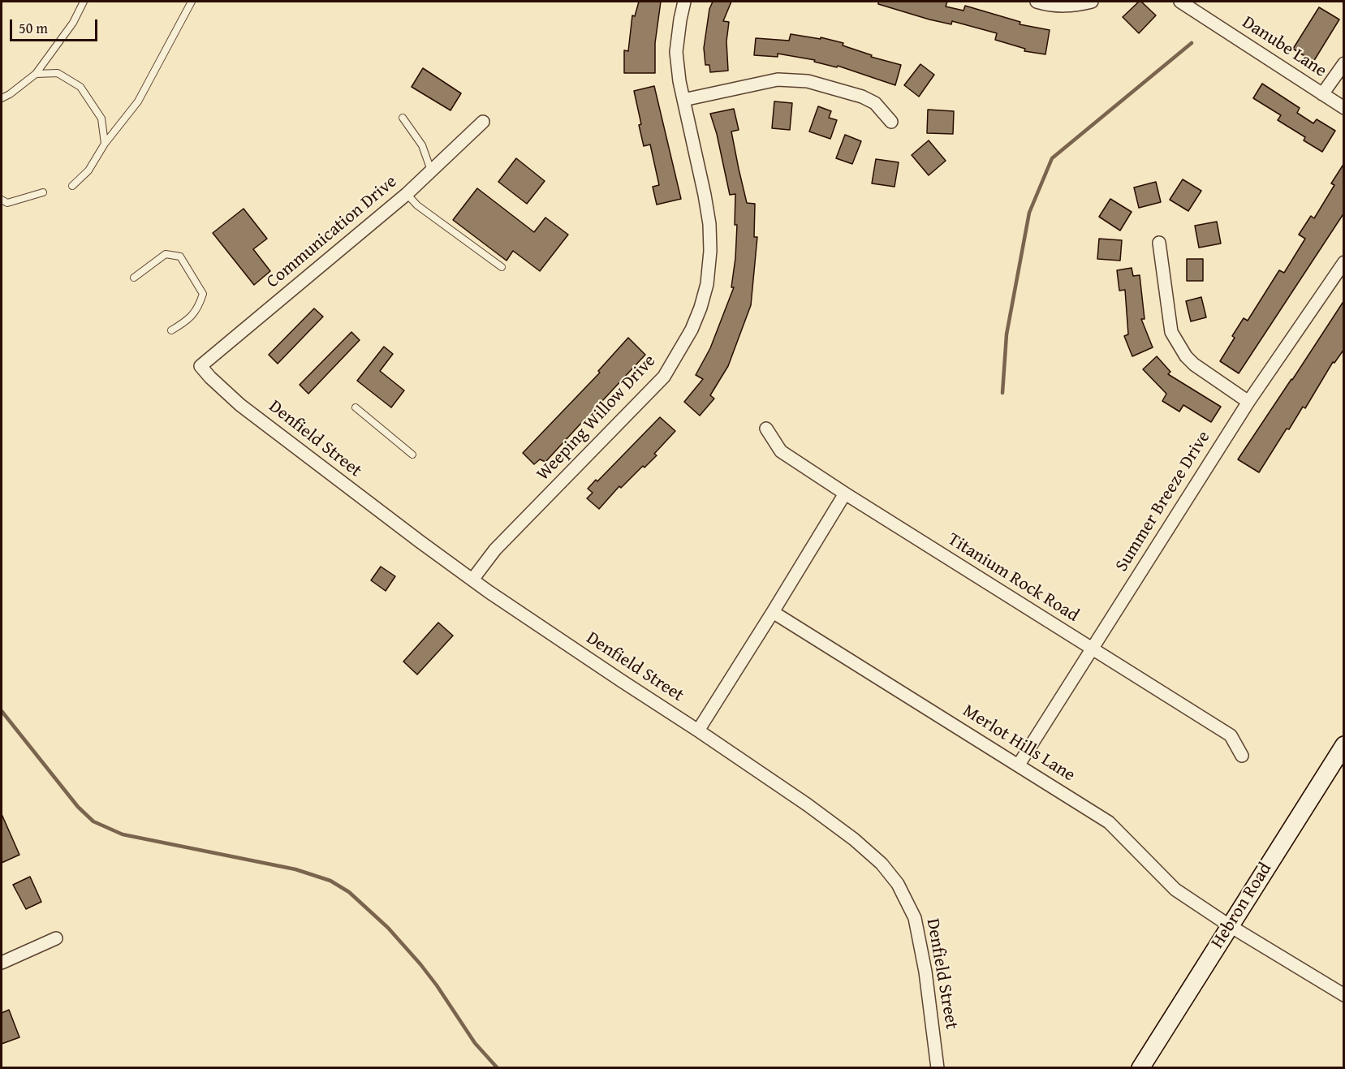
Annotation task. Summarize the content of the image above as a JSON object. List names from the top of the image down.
{
  "streets": {
    "street": [
      "Danube Lane",
      "Communication Drive",
      "Weeping Willow Drive",
      "Denfield Street",
      "Summer Breeze Drive",
      "Titanium Rock Road",
      "Merlot Hills Lane",
      "Hebron Road"
    ]
  },
  "crossings": [
    ["Communication Drive", "Denfield Street"],
    ["Weeping Willow Drive", "Denfield Street"],
    ["Summer Breeze Drive", "Titanium Rock Road"],
    ["Summer Breeze Drive", "Merlot Hills Lane"],
    ["Merlot Hills Lane", "Hebron Road"]
  ],
  "scale_bar": "50 m"
}
